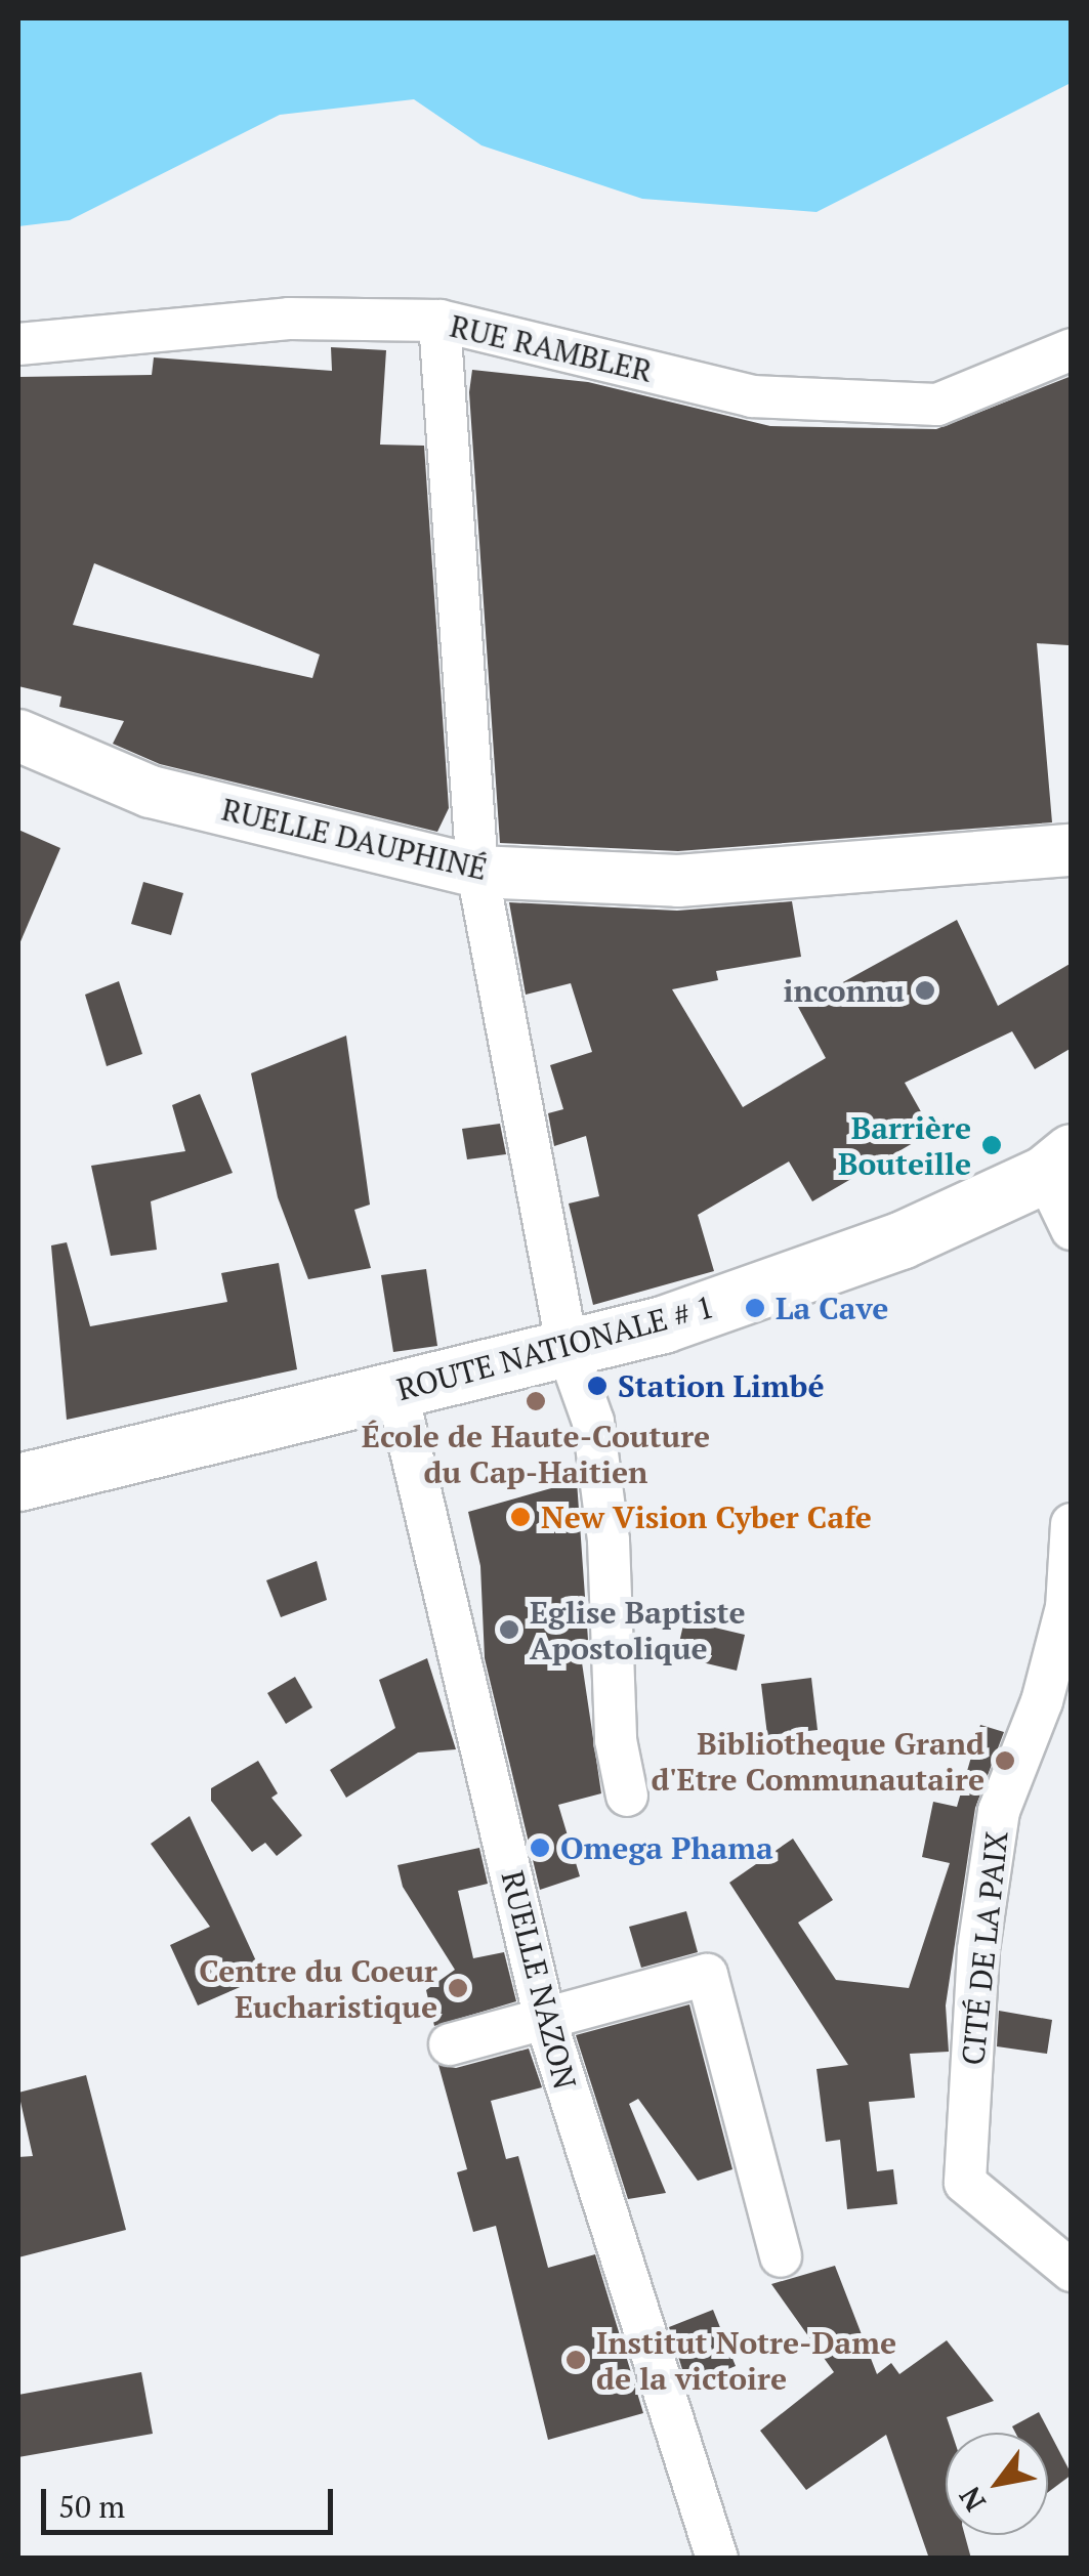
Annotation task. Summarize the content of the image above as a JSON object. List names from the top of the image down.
{
  "streets": {
    "main road": ["ROUTE NATIONALE # 1"],
    "street": [
      "RUE RAMBLER",
      "RUELLE DAUPHINÉ",
      "CITÉ DE LA PAIX",
      "RUELLE NAZON"
    ]
  },
  "crossings": [
    ["ROUTE NATIONALE # 1", "RUELLE NAZON"]
  ],
  "places": [
    "inconnu",
    "Barrière Bouteille",
    "La Cave",
    "Station Limbé",
    "École de Haute-Couture du Cap-Haitien",
    "New Vision Cyber Cafe",
    "Eglise Baptiste Apostolique",
    "Bibliotheque Grand d'Etre Communautaire",
    "Omega Phama",
    "Centre du Coeur Eucharistique",
    "Institut Notre-Dame de la victoire"
  ],
  "scale_bar": "50 m",
  "north": "bottom left"
}
